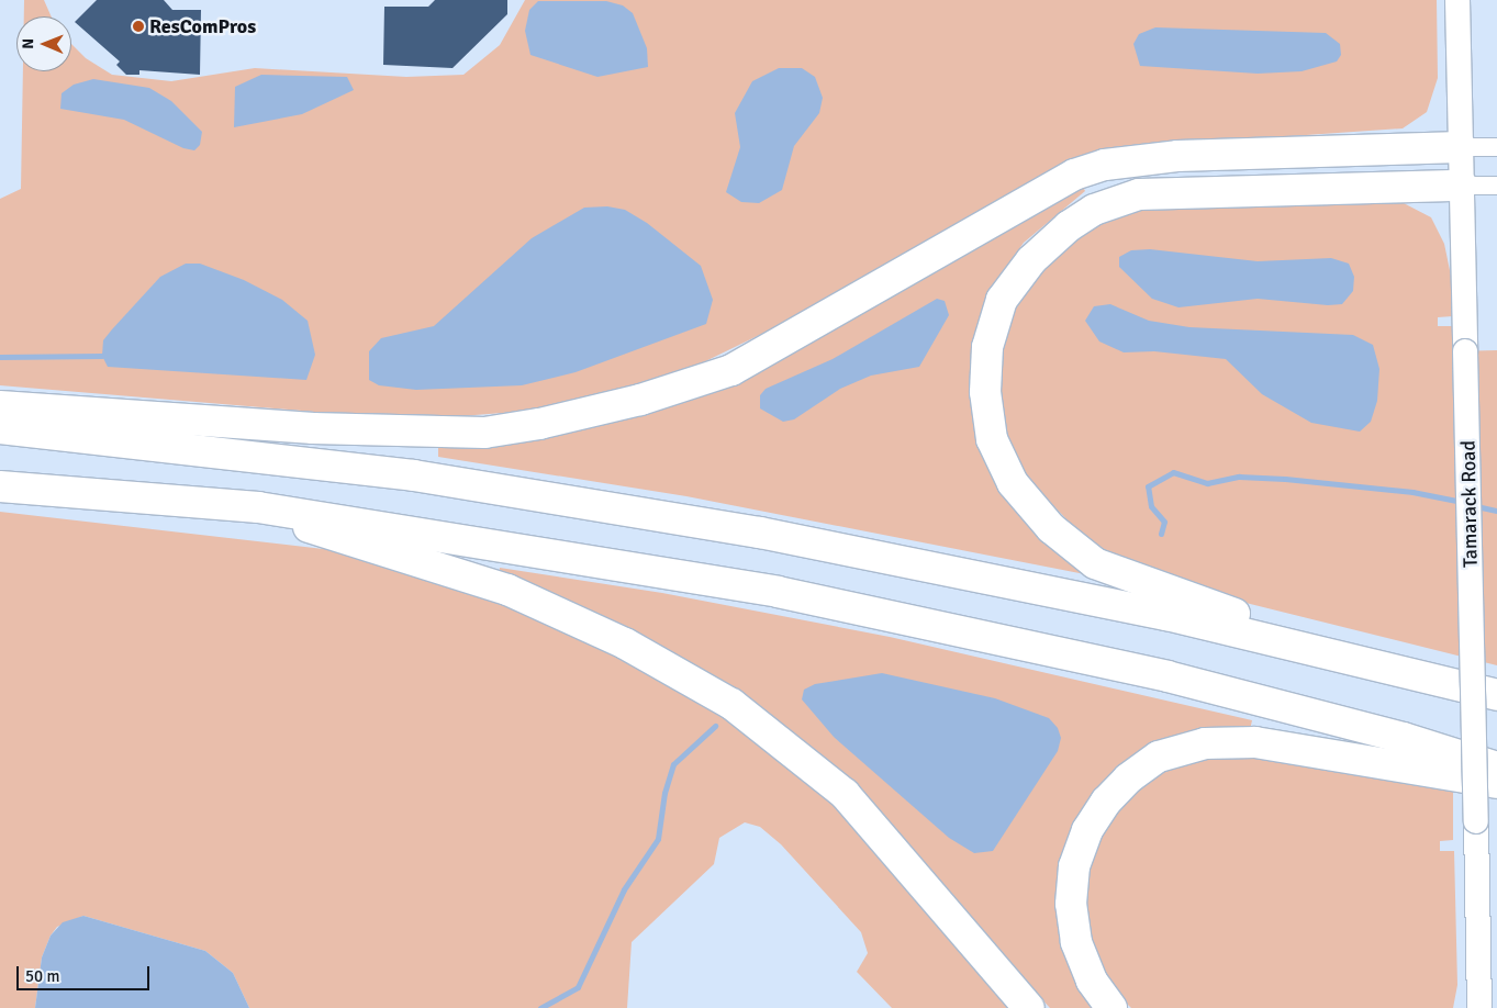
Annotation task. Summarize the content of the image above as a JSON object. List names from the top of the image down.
{
  "streets": {
    "street": ["Tamarack Road"]
  },
  "places": ["ResComPros"],
  "scale_bar": "50 m",
  "north": "left"
}
